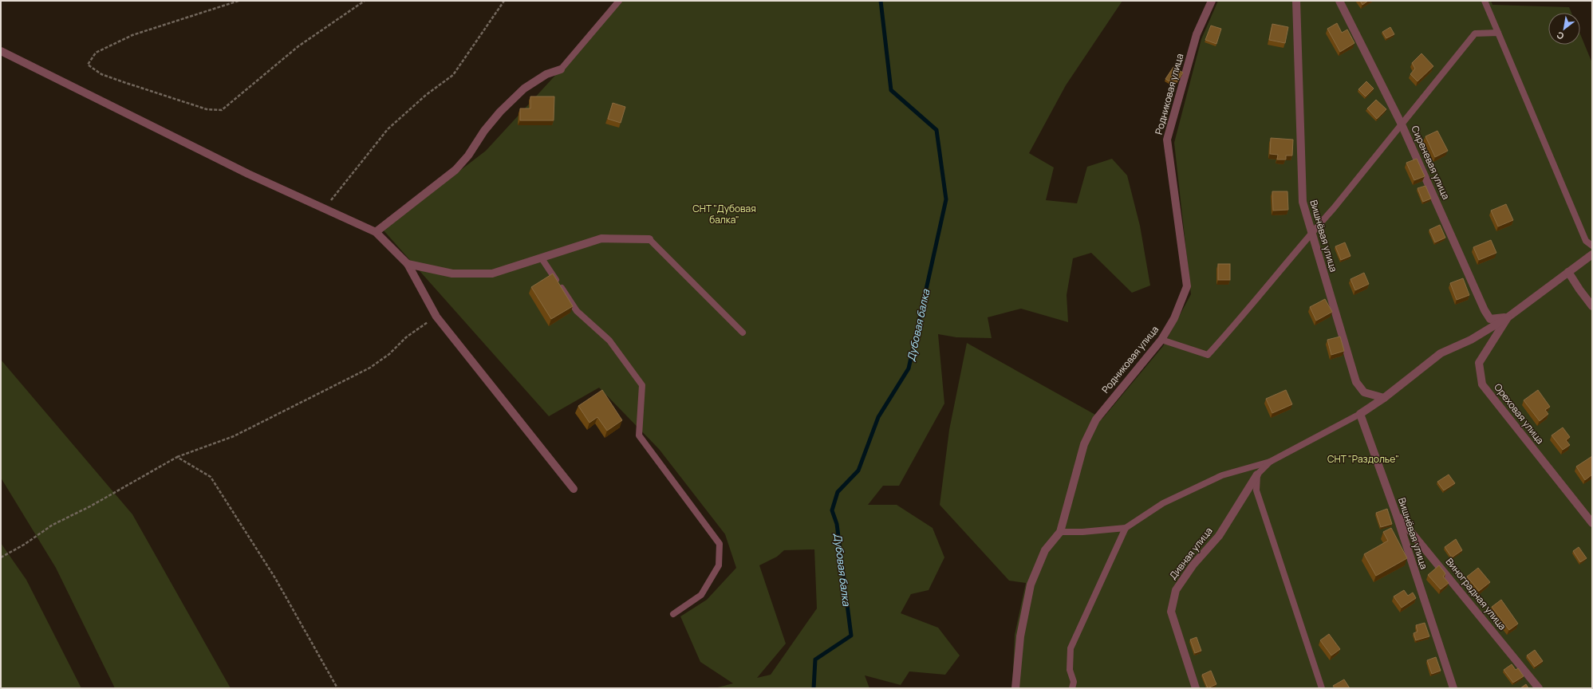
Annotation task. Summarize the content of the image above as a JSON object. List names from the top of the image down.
{
  "streets": {
    "street": [
      "Родниковая улица",
      "Сиреневая улица",
      "Вишнёвая улица",
      "Ореховая улица",
      "Дивная улица",
      "Виноградная улица"
    ]
  },
  "crossings": [
    ["Сиреневая улица", "Ореховая улица"],
    ["Вишнёвая улица", "Виноградная улица"]
  ],
  "water": ["Дубовая балка"],
  "parks": ["СНТ \"Дубовая балка\"", "СНТ \"Раздолье\""],
  "north": "bottom left"
}
